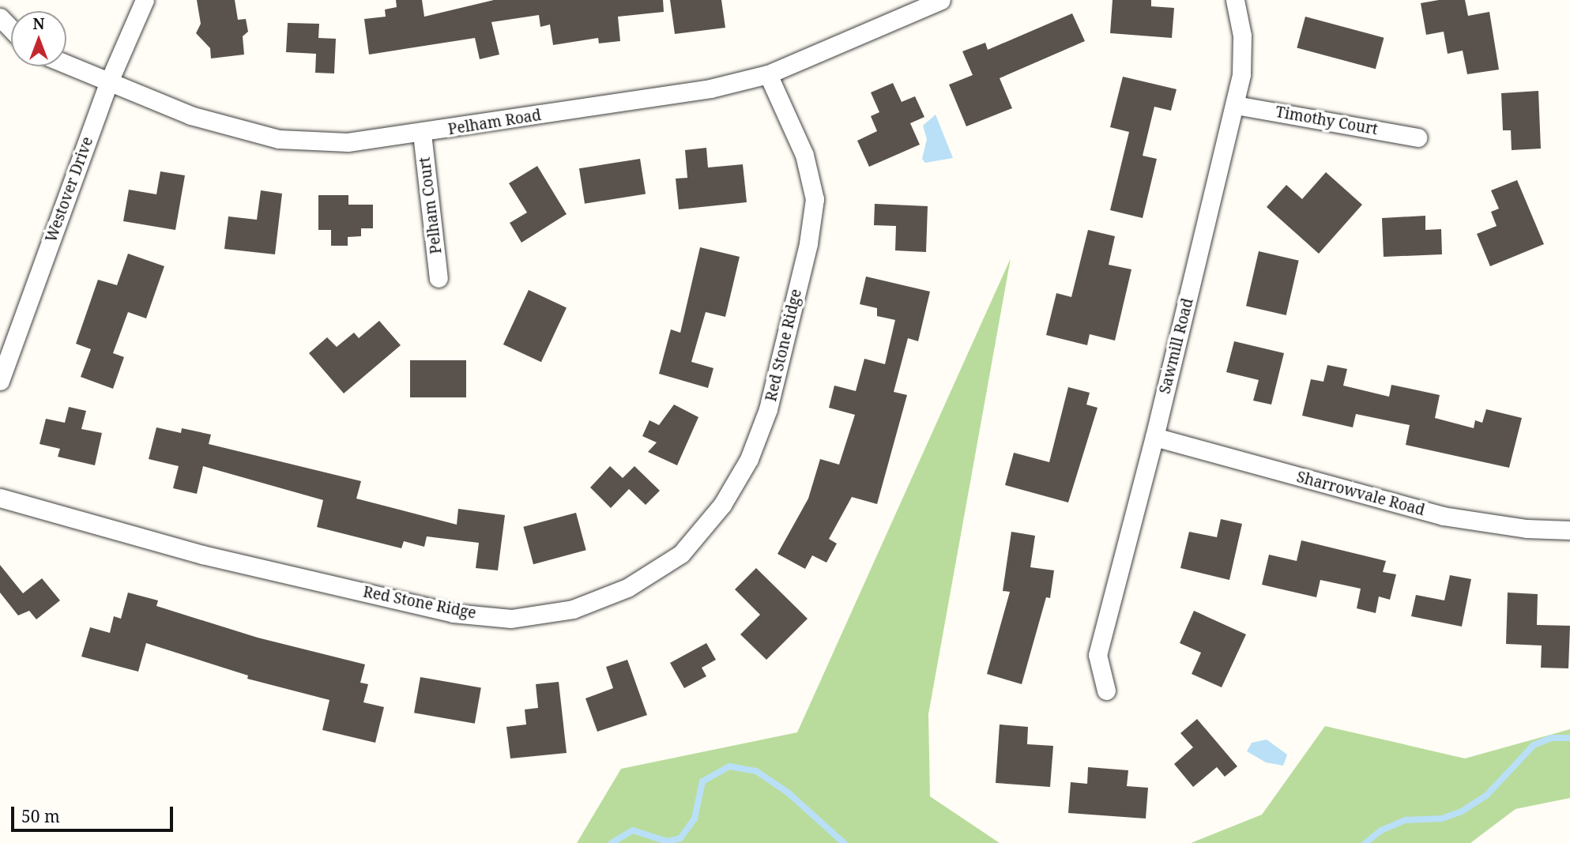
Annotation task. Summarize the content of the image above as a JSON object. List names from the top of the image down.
{
  "streets": {
    "street": [
      "Timothy Court",
      "Pelham Road",
      "Westover Drive",
      "Pelham Court",
      "Red Stone Ridge",
      "Sawmill Road",
      "Sharrowvale Road"
    ]
  },
  "crossings": [
    ["Timothy Court", "Sawmill Road"],
    ["Pelham Road", "Westover Drive"],
    ["Pelham Road", "Pelham Court"],
    ["Pelham Road", "Red Stone Ridge"],
    ["Sawmill Road", "Sharrowvale Road"]
  ],
  "scale_bar": "50 m",
  "north": "top"
}
